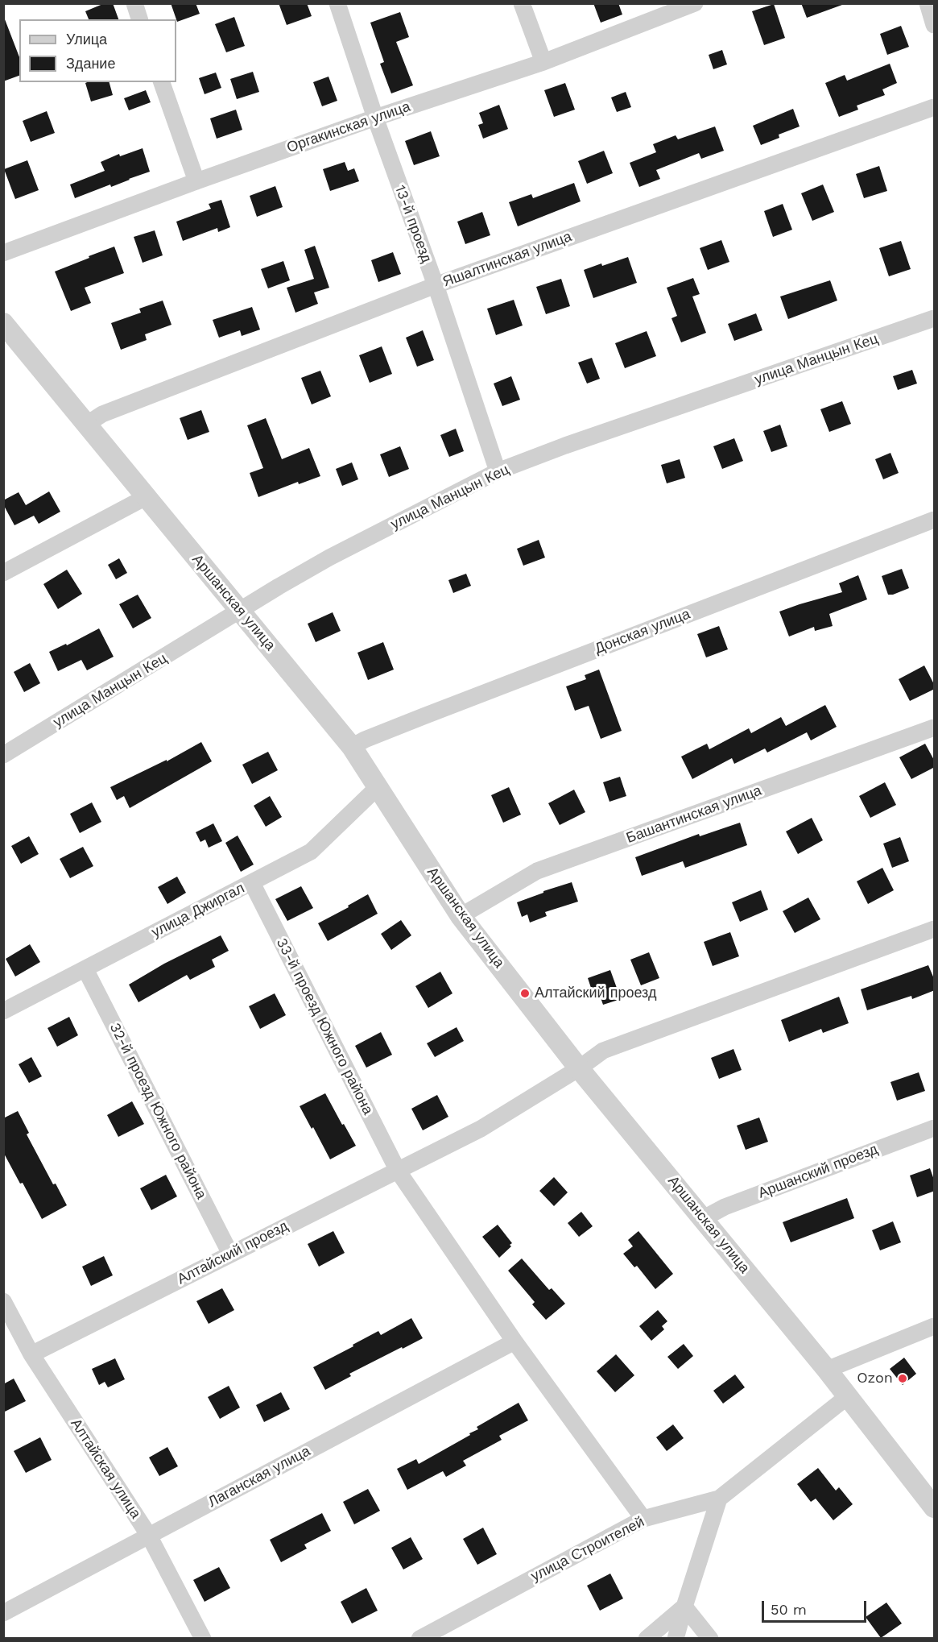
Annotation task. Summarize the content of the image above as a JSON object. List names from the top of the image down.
{
  "streets": {
    "street": [
      "Оргакинская улица",
      "13-й проезд",
      "Яшалтинская улица",
      "улица Манцын Кец",
      "Аршанская улица",
      "Донская улица",
      "Башантинская улица",
      "улица Джиргал",
      "33-й проезд Южного района",
      "32-й проезд Южного района",
      "Аршанский проезд",
      "Алтайский проезд",
      "Алтайская улица",
      "Лаганская улица",
      "улица Строителей"
    ]
  },
  "crossings": [
    ["Оргакинская улица", "13-й проезд"],
    ["13-й проезд", "Яшалтинская улица"],
    ["13-й проезд", "улица Манцын Кец"],
    ["Яшалтинская улица", "Аршанская улица"],
    ["улица Манцын Кец", "Аршанская улица"],
    ["Аршанская улица", "Донская улица"],
    ["Аршанская улица", "Башантинская улица"],
    ["Аршанская улица", "улица Джиргал"],
    ["Аршанская улица", "Аршанский проезд"],
    ["Аршанская улица", "Алтайский проезд"],
    ["Аршанская улица", "улица Строителей"],
    ["улица Джиргал", "33-й проезд Южного района"],
    ["улица Джиргал", "32-й проезд Южного района"],
    ["33-й проезд Южного района", "Алтайский проезд"],
    ["32-й проезд Южного района", "Алтайский проезд"],
    ["Алтайский проезд", "Алтайская улица"],
    ["Алтайская улица", "Лаганская улица"]
  ],
  "places": ["Алтайский проезд", "Ozon"],
  "legend": ["Улица", "Здание"],
  "scale_bar": "50 m"
}
